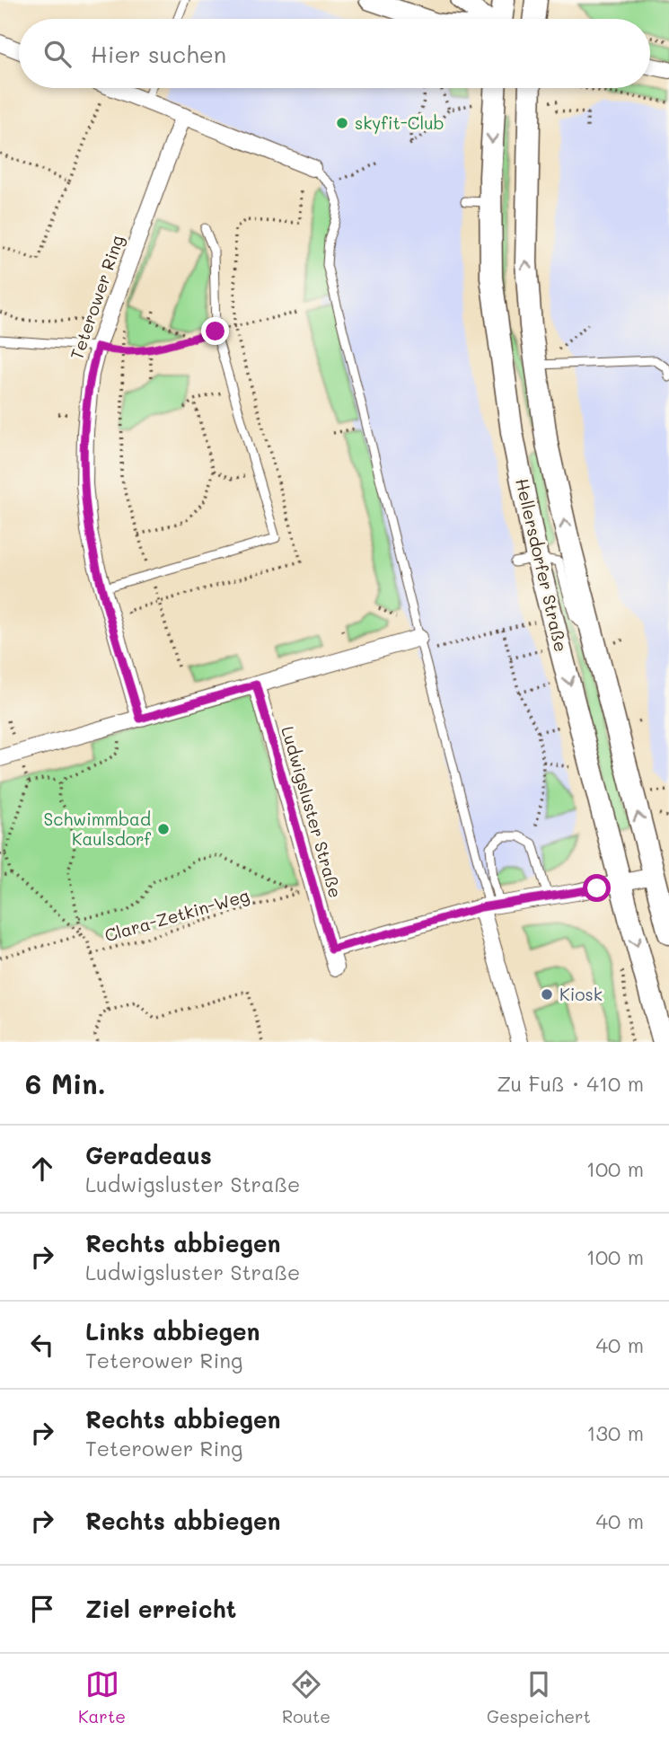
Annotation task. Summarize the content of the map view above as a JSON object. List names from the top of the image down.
{
  "streets": {
    "main road": ["Hellersdorfer Straße"],
    "street": ["Teterower Ring", "Ludwigsluster Straße"],
    "path": ["Clara-Zetkin-Weg"]
  },
  "places": ["skyfit-Club", "Schwimmbad Kaulsdorf", "Kiosk"],
  "page": {
    "search": "Hier suchen",
    "heading": ["6 Min.", "Zu Fuß · 410 m"],
    "list": [
      ["Geradeaus", "Ludwigsluster Straße", "100 m"],
      ["Rechts abbiegen", "Ludwigsluster Straße", "100 m"],
      ["Links abbiegen", "Teterower Ring", "40 m"],
      ["Rechts abbiegen", "Teterower Ring", "130 m"],
      ["Rechts abbiegen", "40 m"],
      "Ziel erreicht"
    ],
    "nav": ["Karte", "Route", "Gespeichert"]
  }
}
